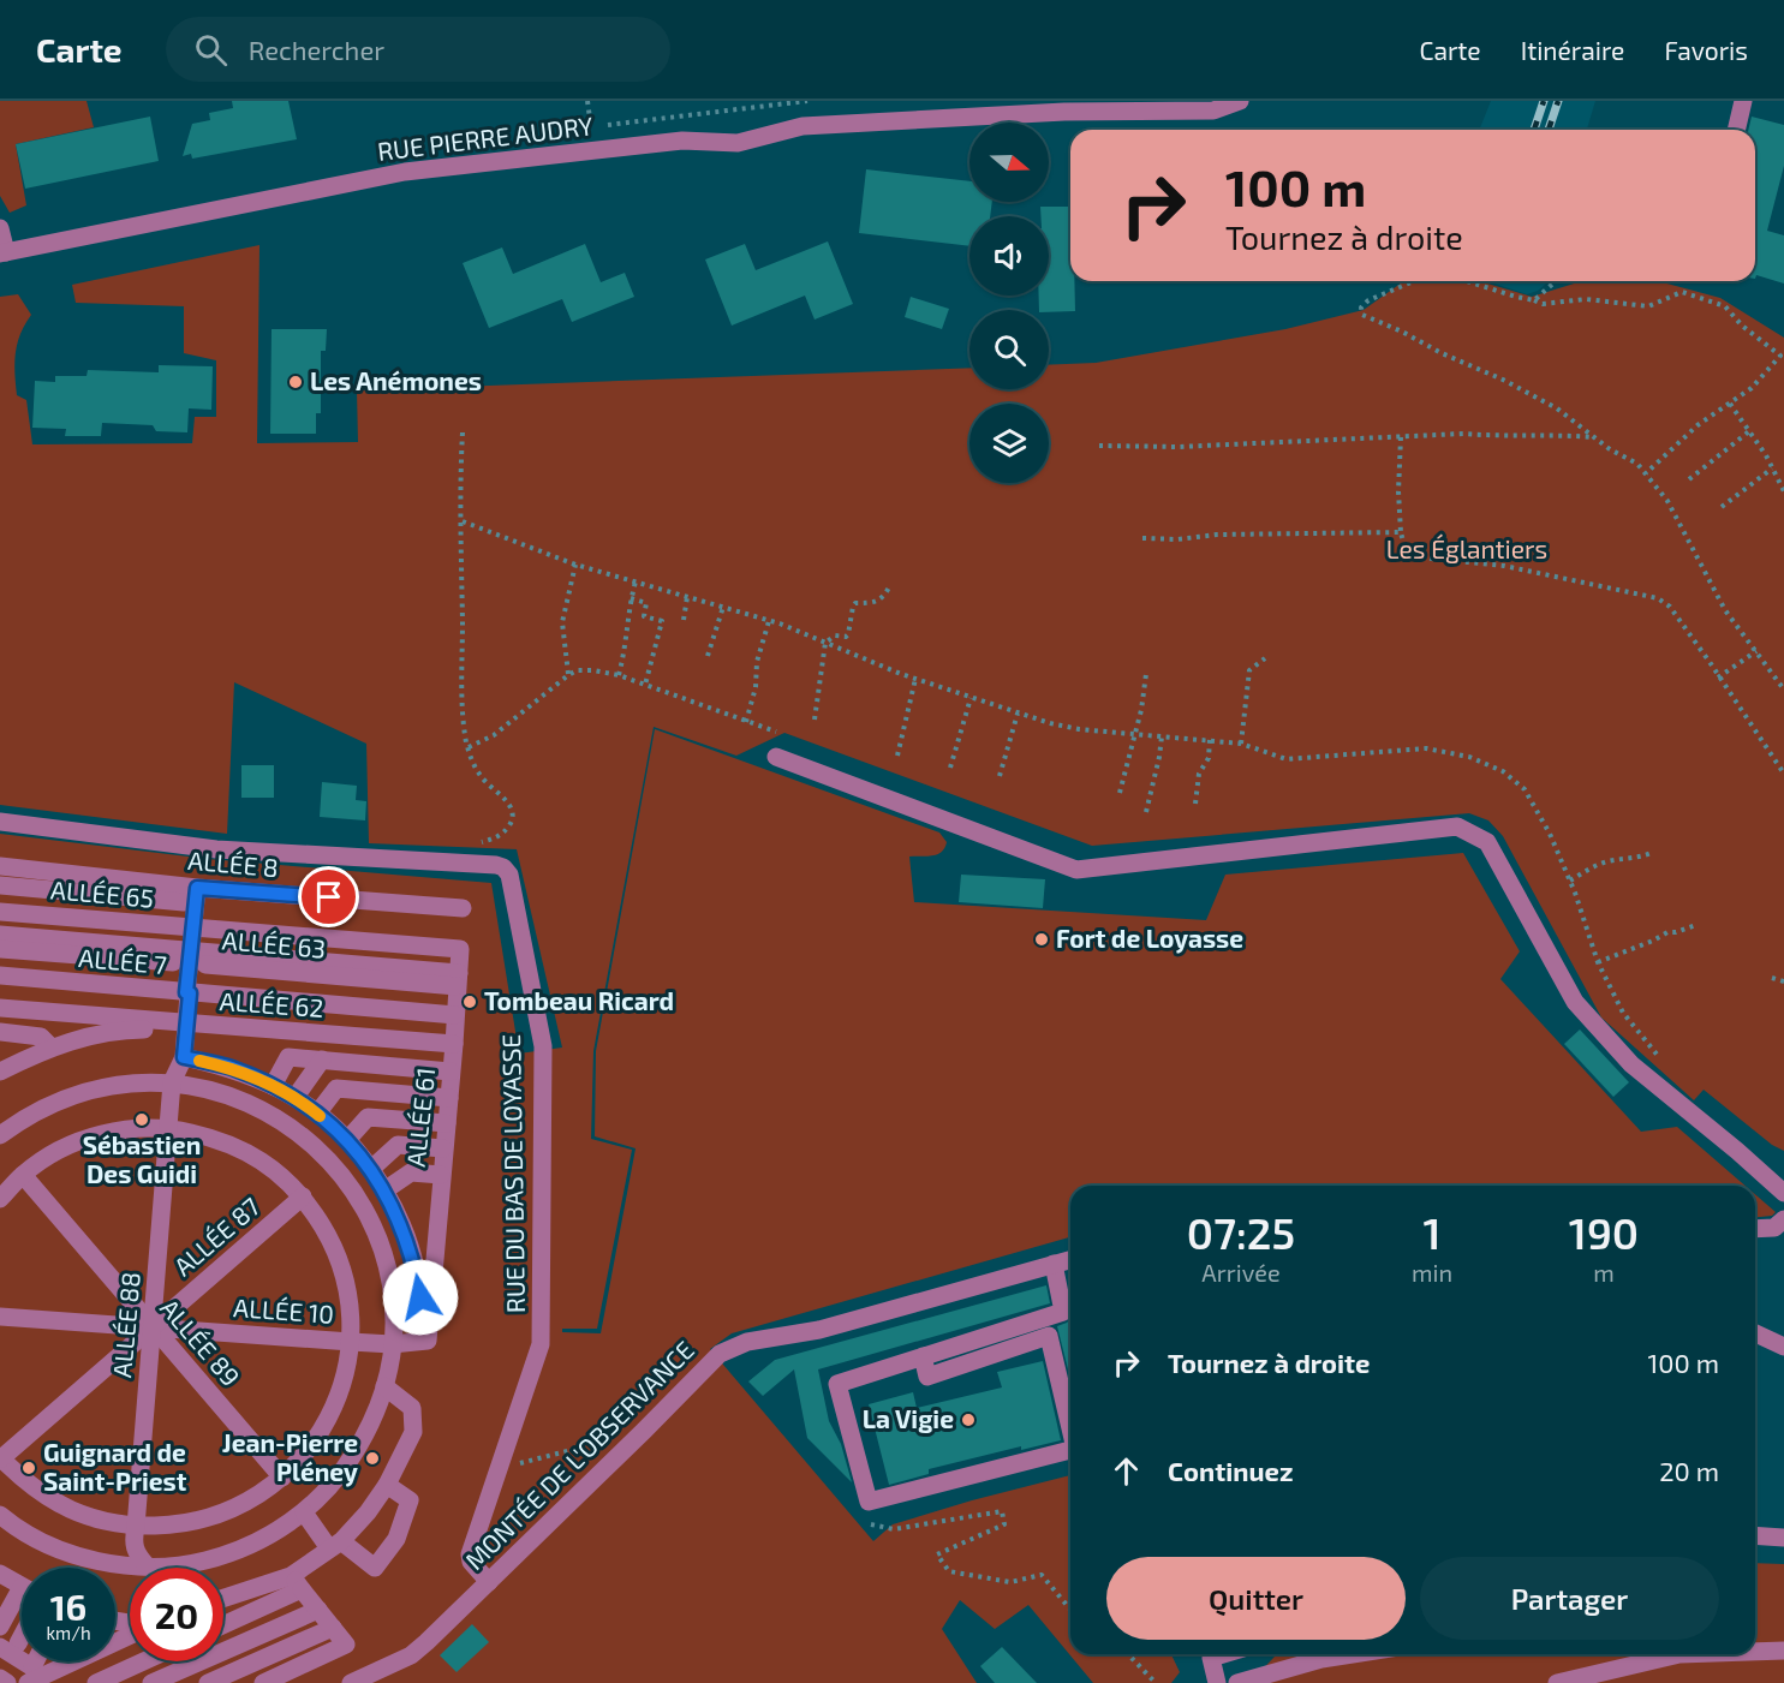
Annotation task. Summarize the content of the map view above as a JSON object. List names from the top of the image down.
{
  "streets": {
    "street": [
      "RUE PIERRE AUDRY",
      "ALLÉE 8",
      "ALLÉE 65",
      "ALLÉE 63",
      "ALLÉE 7",
      "ALLÉE 62",
      "ALLÉE 61",
      "RUE DU BAS DE LOYASSE",
      "ALLÉE 87",
      "ALLÉE 10",
      "ALLÉE 88",
      "ALLÉE 89",
      "MONTÉE DE L'OBSERVANCE"
    ]
  },
  "crossings": [
    ["ALLÉE 65", "ALLÉE 61"],
    ["ALLÉE 7", "ALLÉE 61"],
    ["ALLÉE 62", "ALLÉE 61"],
    ["RUE DU BAS DE LOYASSE", "MONTÉE DE L'OBSERVANCE"],
    ["ALLÉE 87", "ALLÉE 10"],
    ["ALLÉE 87", "ALLÉE 88"],
    ["ALLÉE 87", "ALLÉE 89"],
    ["ALLÉE 10", "ALLÉE 88"],
    ["ALLÉE 10", "ALLÉE 89"],
    ["ALLÉE 88", "ALLÉE 89"]
  ],
  "parks": ["Les Églantiers"],
  "places": [
    "Les Anémones",
    "Fort de Loyasse",
    "Tombeau Ricard",
    "Sébastien Des Guidi",
    "La Vigie",
    "Jean-Pierre Pléney",
    "Guignard de Saint-Priest"
  ],
  "north": "right",
  "page": {
    "header": "Carte",
    "search": "Rechercher",
    "nav": ["Carte", "Itinéraire", "Favoris"],
    "turn": ["100 m", "Tournez à droite"],
    "eta": [
      "07:25",
      "Arrivée",
      "1",
      "min",
      "190",
      "m"
    ],
    "list": [
      {
        "name": "Tournez à droite",
        "value": "100 m"
      },
      {
        "name": "Continuez",
        "value": "20 m"
      }
    ],
    "buttons": ["Quitter", "Partager"],
    "speed": "16 km/h",
    "limit": "20"
  }
}
